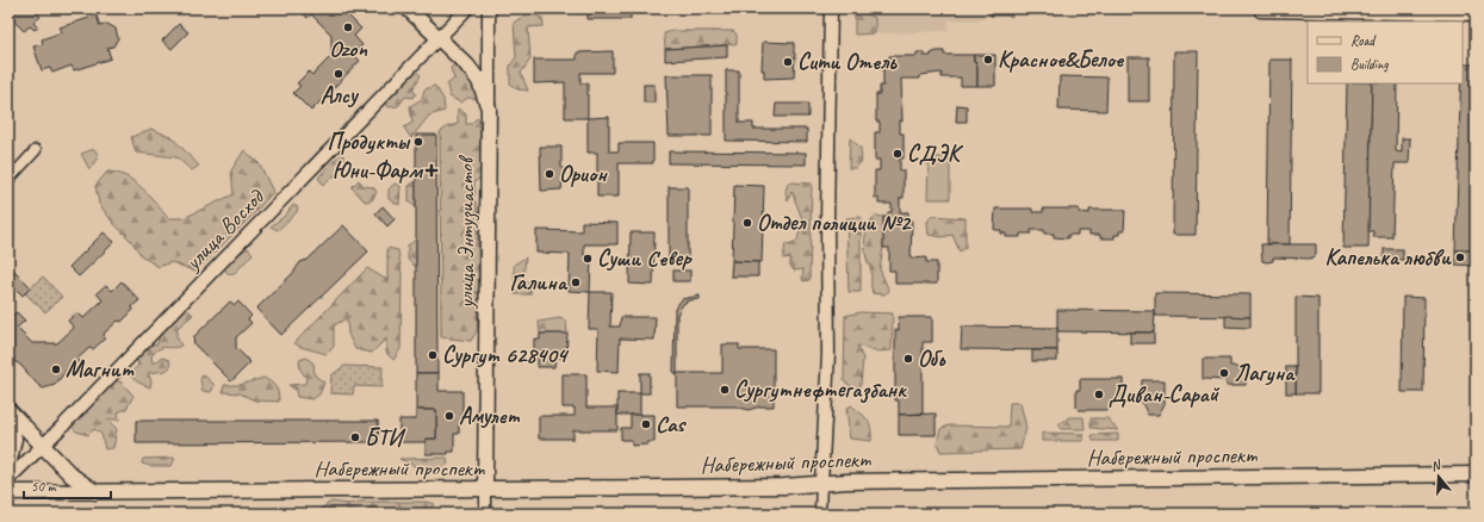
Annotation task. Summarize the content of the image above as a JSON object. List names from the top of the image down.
{
  "streets": {
    "main road": ["улица Энтузиастов", "Набережный проспект"],
    "street": ["улица Восход"]
  },
  "crossings": [
    ["улица Восход", "улица Энтузиастов"],
    ["улица Энтузиастов", "Набережный проспект"]
  ],
  "places": {
    "other": [
      "Ozon",
      "Красное&Белое",
      "Сити Отель",
      "Алсу",
      "Продукты",
      "СДЭК",
      "Орион",
      "Отдел полиции №2",
      "Капелька любви",
      "Суши Север",
      "Галина",
      "Сургут 628404",
      "Обь",
      "Магнит",
      "Лагуна",
      "Сургутнефтегазбанк",
      "Диван-Сарай",
      "Амулет",
      "Cas",
      "БТИ"
    ],
    "health": ["Юни-Фарм"]
  },
  "legend": ["Road", "Building"],
  "scale_bar": "50 m",
  "north": "top"
}
